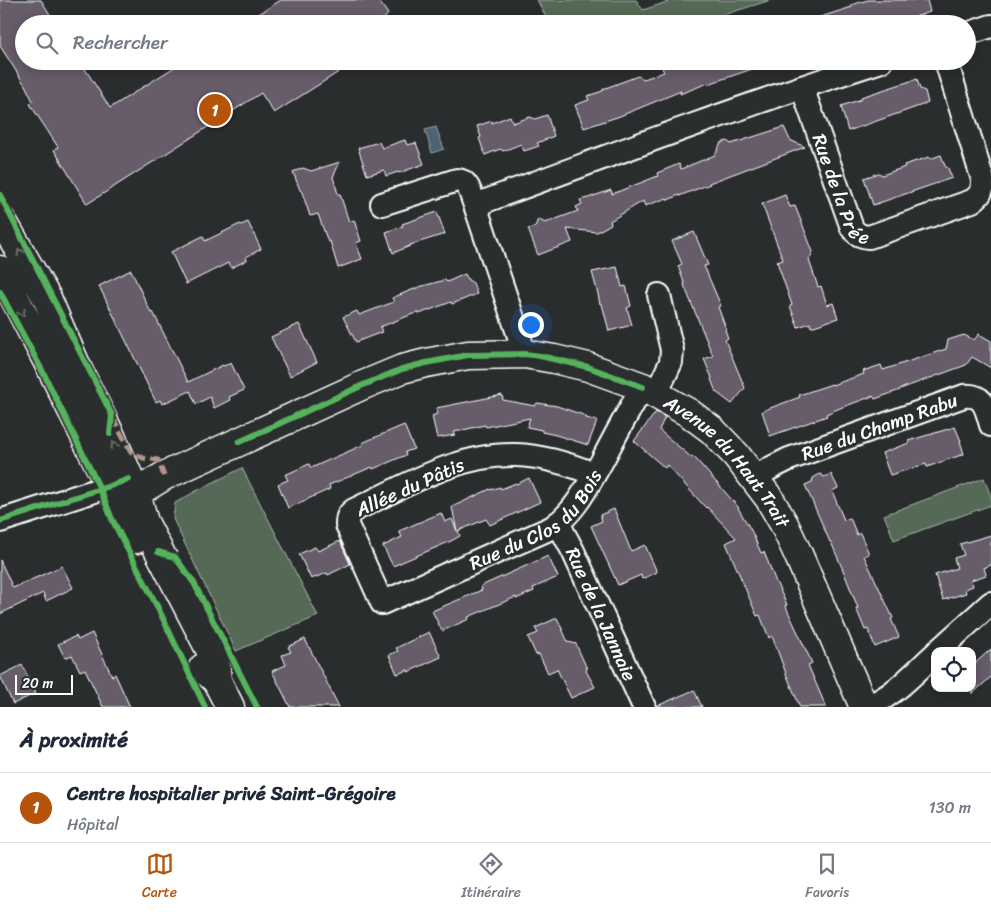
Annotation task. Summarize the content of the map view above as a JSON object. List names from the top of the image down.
{
  "streets": {
    "street": [
      "Rue de la Prée",
      "Rue du Champ Rabu",
      "Avenue du Haut Trait",
      "Allée du Pâtis",
      "Rue du Clos du Bois",
      "Rue de la Jannaie"
    ]
  },
  "crossings": [
    ["Rue du Champ Rabu", "Avenue du Haut Trait"],
    ["Avenue du Haut Trait", "Rue du Clos du Bois"],
    ["Allée du Pâtis", "Rue du Clos du Bois"],
    ["Rue du Clos du Bois", "Rue de la Jannaie"]
  ],
  "scale_bar": "20 m",
  "page": {
    "search": "Rechercher",
    "pins": "1",
    "scale": "20 m",
    "heading": "À proximité",
    "list": [
      {
        "mark": "1",
        "name": "Centre hospitalier privé Saint-Grégoire",
        "note": "Hôpital",
        "value": "130 m"
      }
    ],
    "nav": ["Carte", "Itinéraire", "Favoris"]
  }
}
